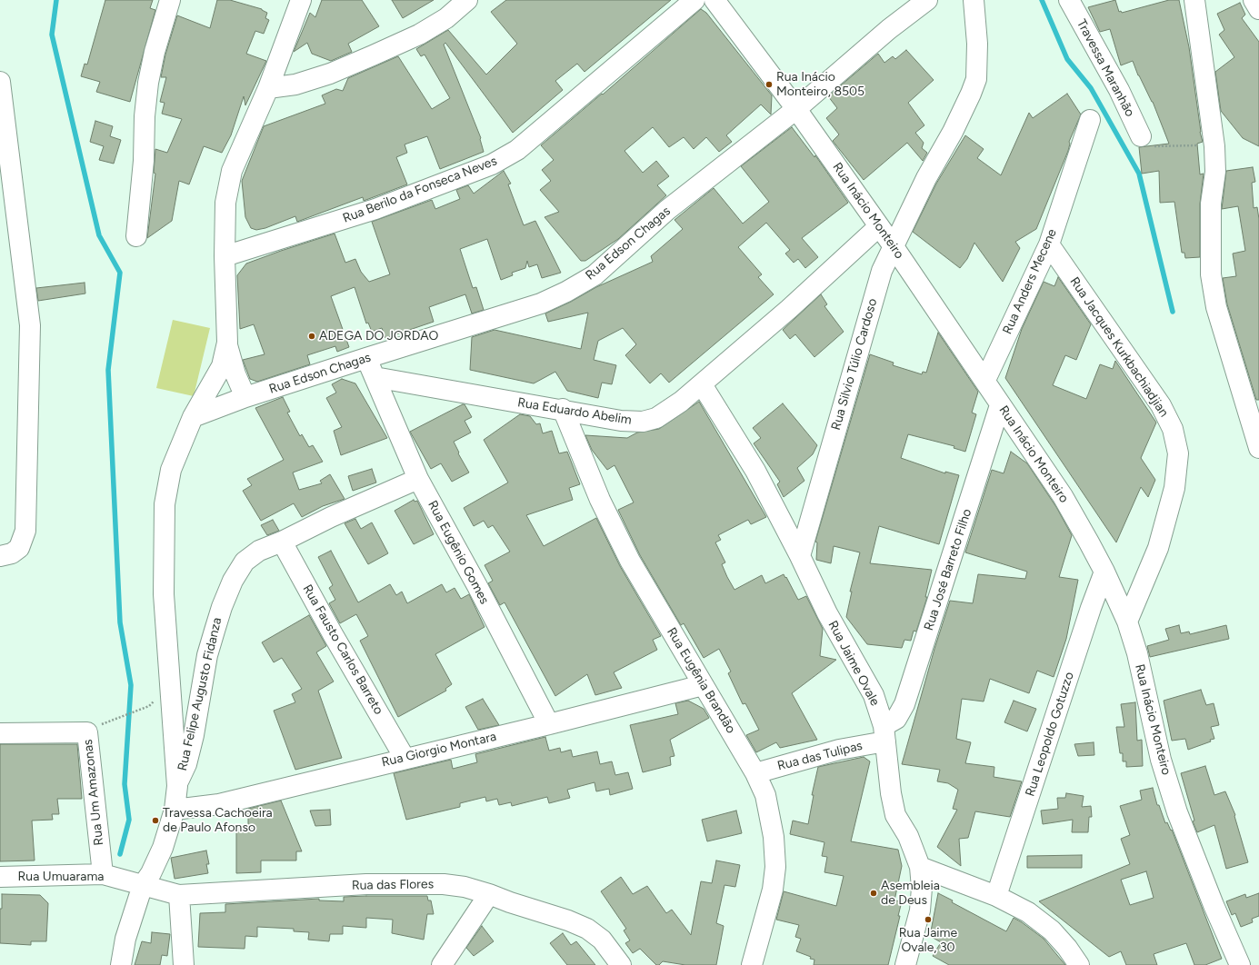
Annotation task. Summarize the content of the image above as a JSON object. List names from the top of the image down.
{
  "streets": {
    "street": [
      "Travessa Maranhão",
      "Rua Berilo da Fonseca Neves",
      "Rua Inácio Monteiro",
      "Rua Edson Chagas",
      "Rua Anders Mecene",
      "Rua Jacques Kurkbachiadjian",
      "Rua Silvio Túlio Cardoso",
      "Rua Eduardo Abelim",
      "Rua Eugênio Gomes",
      "Rua José Barreto Filho",
      "Rua Fausto Carlos Barreto",
      "Rua Jaime Ovale",
      "Rua Eugênia Brandão",
      "Rua Felipe Augusto Fidanza",
      "Rua Leopoldo Gotuzzo",
      "Rua Giorgio Montara",
      "Rua das Tulipas",
      "Rua Um Amazonas",
      "Rua Umuarama",
      "Rua das Flores"
    ]
  },
  "crossings": [
    ["Rua Inácio Monteiro", "Rua Edson Chagas"],
    ["Rua Inácio Monteiro", "Rua Anders Mecene"],
    ["Rua Inácio Monteiro", "Rua Jacques Kurkbachiadjian"],
    ["Rua Inácio Monteiro", "Rua Silvio Túlio Cardoso"],
    ["Rua Inácio Monteiro", "Rua Eduardo Abelim"],
    ["Rua Inácio Monteiro", "Rua José Barreto Filho"],
    ["Rua Inácio Monteiro", "Rua Leopoldo Gotuzzo"],
    ["Rua Anders Mecene", "Rua Jacques Kurkbachiadjian"],
    ["Rua Silvio Túlio Cardoso", "Rua Jaime Ovale"],
    ["Rua Eduardo Abelim", "Rua Eugênio Gomes"],
    ["Rua Eduardo Abelim", "Rua Jaime Ovale"],
    ["Rua Eduardo Abelim", "Rua Eugênia Brandão"],
    ["Rua Eugênio Gomes", "Rua Felipe Augusto Fidanza"],
    ["Rua Eugênio Gomes", "Rua Giorgio Montara"],
    ["Rua José Barreto Filho", "Rua Jaime Ovale"],
    ["Rua José Barreto Filho", "Rua das Tulipas"],
    ["Rua Fausto Carlos Barreto", "Rua Felipe Augusto Fidanza"],
    ["Rua Fausto Carlos Barreto", "Rua Giorgio Montara"],
    ["Rua Jaime Ovale", "Rua das Tulipas"],
    ["Rua Eugênia Brandão", "Rua Giorgio Montara"],
    ["Rua Eugênia Brandão", "Rua das Tulipas"],
    ["Rua Um Amazonas", "Rua Umuarama"],
    ["Rua Umuarama", "Rua das Flores"]
  ],
  "places": [
    "Rua Inácio Monteiro, 8505",
    "ADEGA DO JORDAO",
    "Travessa Cachoeira de Paulo Afonso",
    "Asembleia de Deus",
    "Rua Jaime Ovale, 30"
  ]
}
